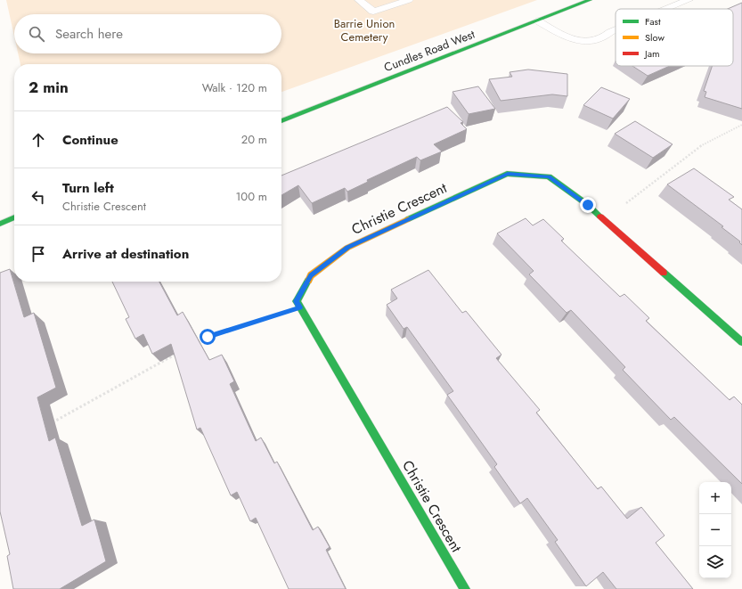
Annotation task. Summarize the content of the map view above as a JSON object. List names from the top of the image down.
{
  "streets": {
    "street": ["Cundles Road West", "Christie Crescent"]
  },
  "parks": ["Barrie Union Cemetery"],
  "legend": ["Fast", "Slow", "Jam"],
  "page": {
    "search": "Search here",
    "heading": ["2 min", "Walk · 120 m"],
    "list": [
      ["Continue", "20 m"],
      ["Turn left", "Christie Crescent", "100 m"],
      "Arrive at destination"
    ],
    "map_buttons": ["+", "−"]
  }
}
